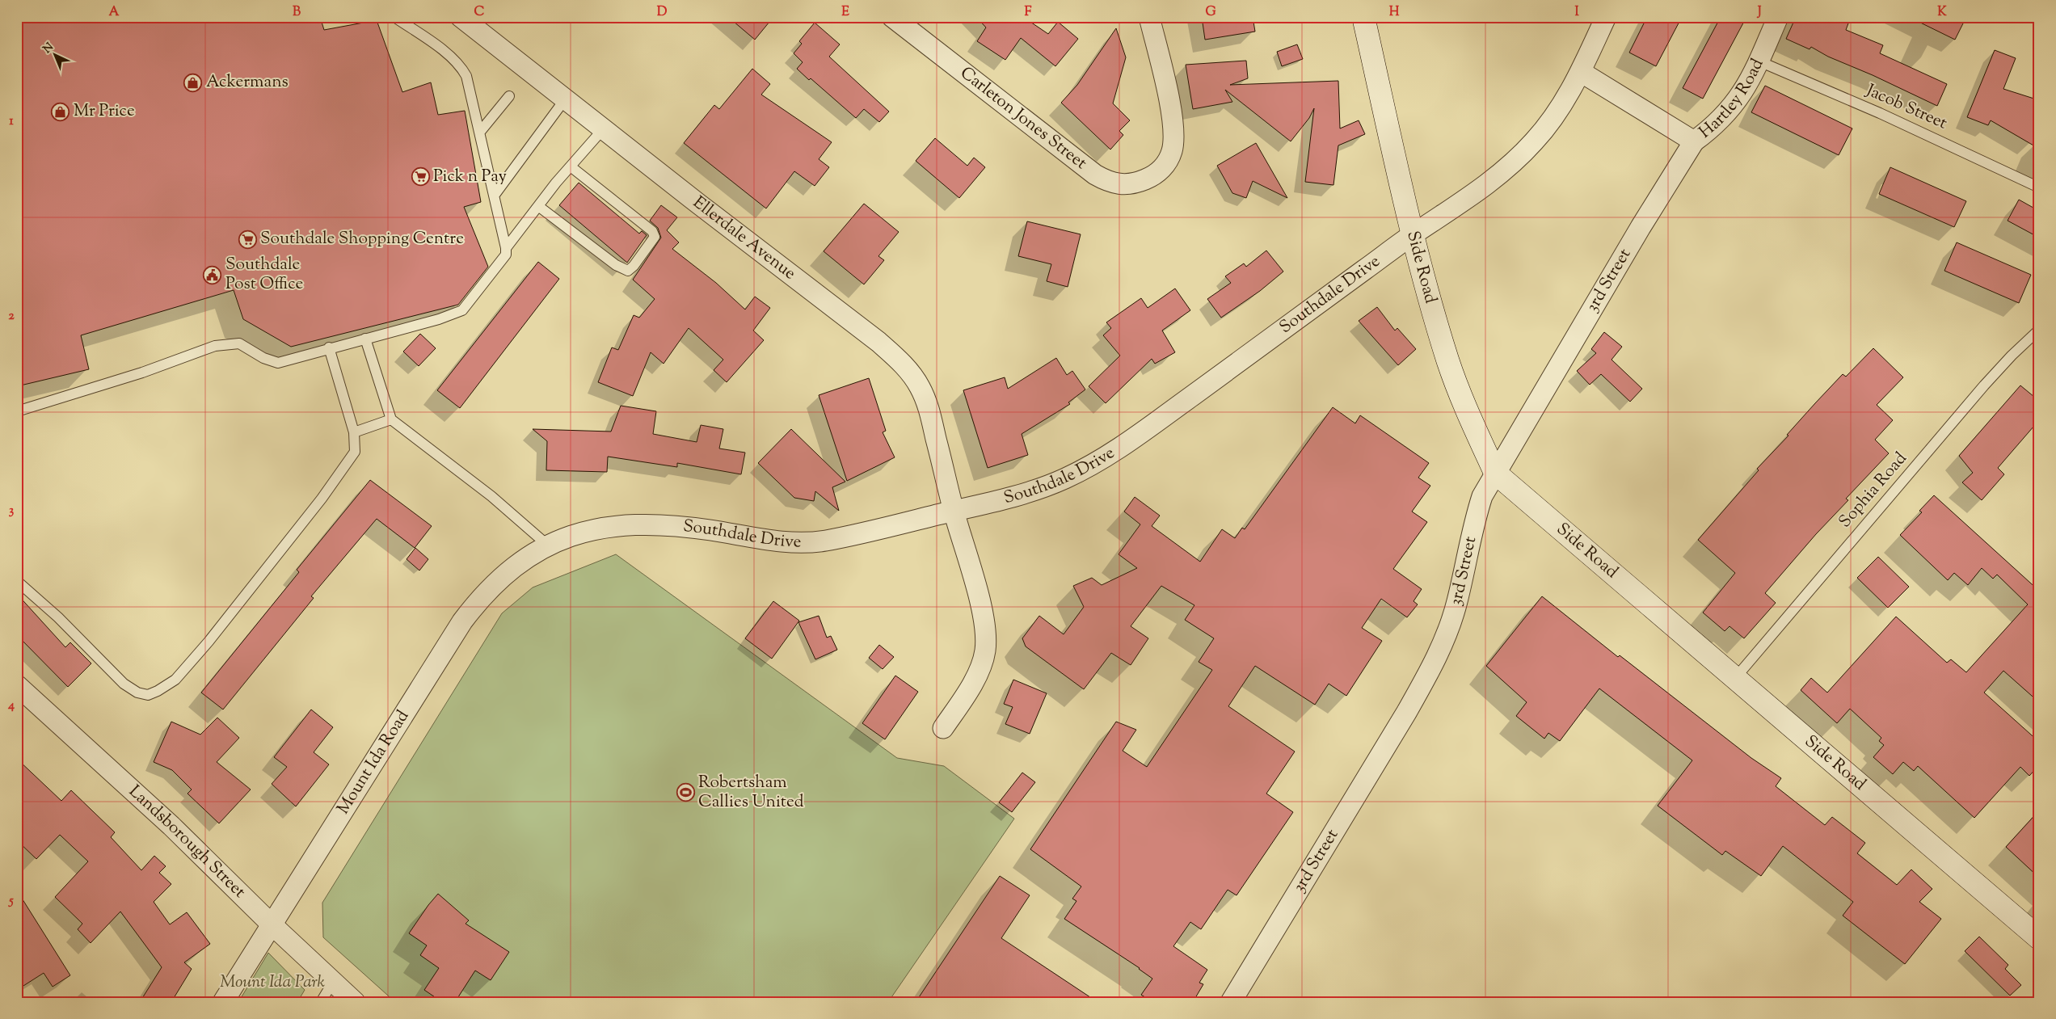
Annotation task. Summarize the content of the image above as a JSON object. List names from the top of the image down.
{
  "streets": {
    "street": [
      "Hartley Road",
      "Carleton Jones Street",
      "Ellerdale Avenue",
      "Side Road",
      "3rd Street",
      "Southdale Drive",
      "Mount Ida Road",
      "Landsborough Street"
    ],
    "lane": ["Jacob Street", "Sophia Road"]
  },
  "crossings": [
    ["Hartley Road", "Jacob Street"],
    ["Hartley Road", "3rd Street"],
    ["Hartley Road", "Southdale Drive"],
    ["Ellerdale Avenue", "Southdale Drive"],
    ["Side Road", "3rd Street"],
    ["Side Road", "Southdale Drive"],
    ["Side Road", "Sophia Road"],
    ["Southdale Drive", "Mount Ida Road"],
    ["Mount Ida Road", "Landsborough Street"]
  ],
  "parks": ["Mount Ida Park"],
  "places": {
    "shop": ["Ackermans", "Mr Price"],
    "supermarket": ["Pick n Pay", "Southdale Shopping Centre"],
    "public building": ["Southdale Post Office"],
    "sports": ["Robertsham Callies United"]
  },
  "north": "top left",
  "grid": {
    "columns": [
      "A",
      "B",
      "C",
      "D",
      "E",
      "F",
      "G",
      "H",
      "I",
      "J",
      "K"
    ],
    "rows": [
      "1",
      "2",
      "3",
      "4",
      "5"
    ]
  }
}
